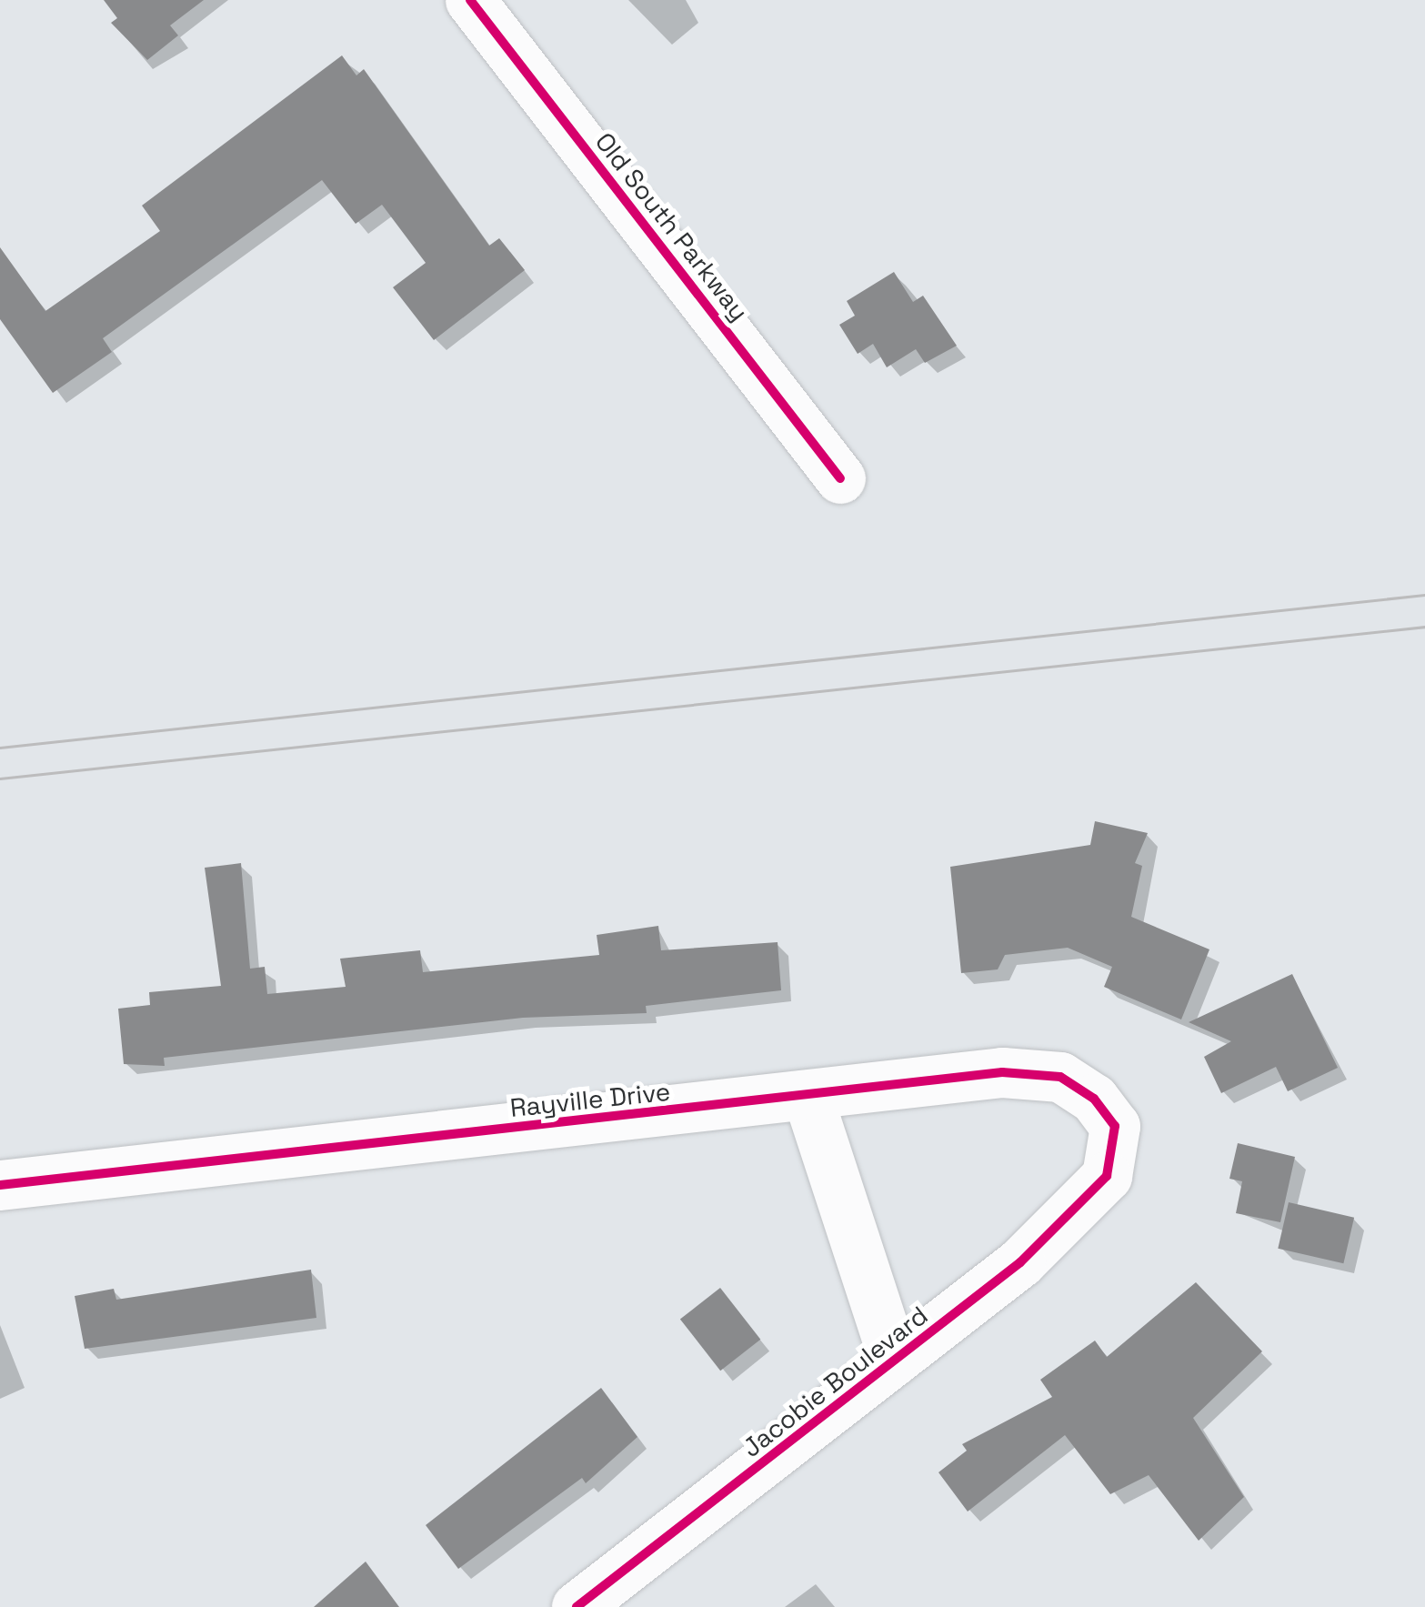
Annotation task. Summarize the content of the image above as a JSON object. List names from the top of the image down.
{
  "streets": {
    "street": ["Old South Parkway", "Rayville Drive", "Jacobie Boulevard"]
  },
  "crossings": [
    ["Rayville Drive", "Jacobie Boulevard"]
  ]
}
